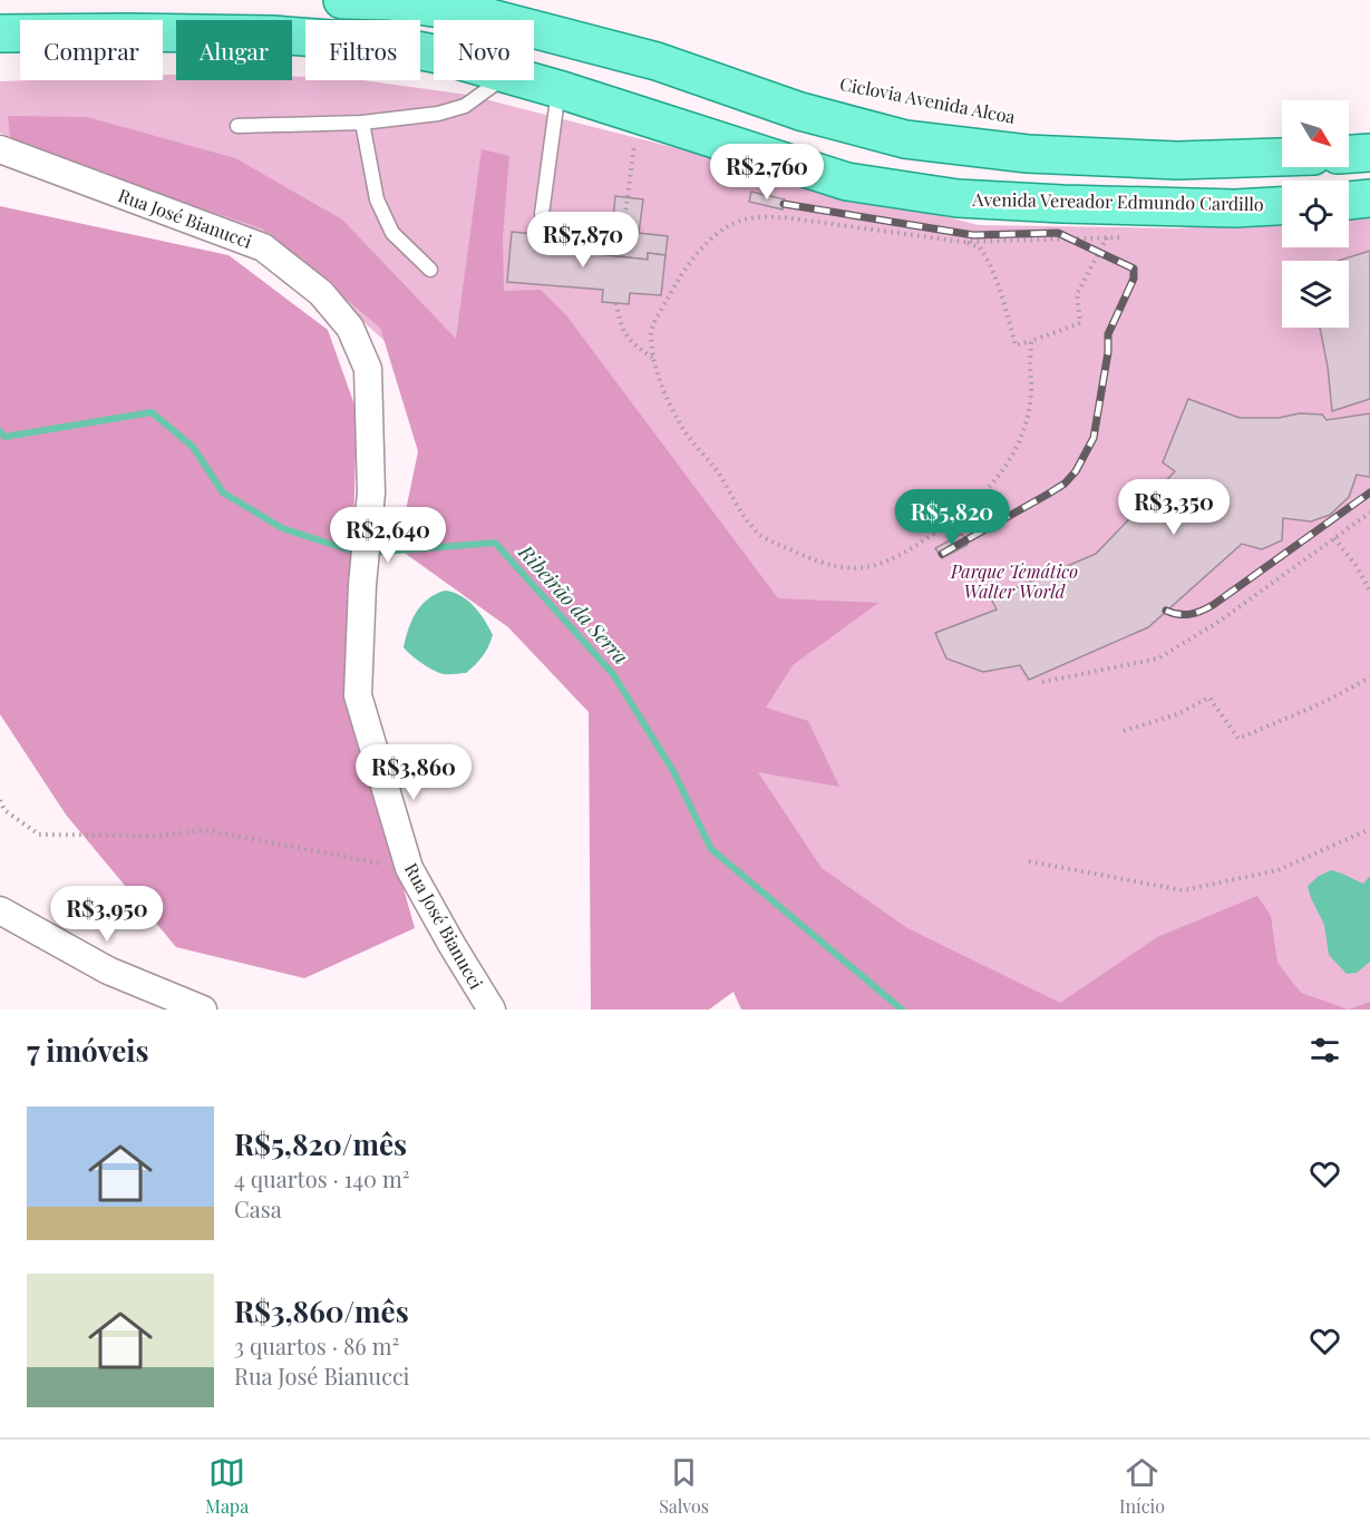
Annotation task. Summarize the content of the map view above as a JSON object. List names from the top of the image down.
{
  "streets": {
    "main road": ["Avenida Vereador Edmundo Cardillo"],
    "street": ["Rua José Bianucci"]
  },
  "water": ["Ribeirão da Serra"],
  "parks": ["Parque Temático Walter World"],
  "north": "bottom right",
  "page": {
    "chip": [
      "Comprar",
      "Alugar",
      "Filtros",
      "Novo"
    ],
    "price": [
      "R$2,760",
      "R$7,870",
      "R$3,350",
      "R$5,820",
      "R$2,640",
      "R$3,860",
      "R$3,950"
    ],
    "heading": "7 imóveis",
    "list": [
      {
        "name": "R$5,820/mês",
        "note": "4 quartos · 140 m² · Casa"
      },
      {
        "name": "R$3,860/mês",
        "note": "3 quartos · 86 m² · Rua José Bianucci"
      }
    ],
    "tabs": ["Mapa", "Salvos", "Início"]
  }
}
